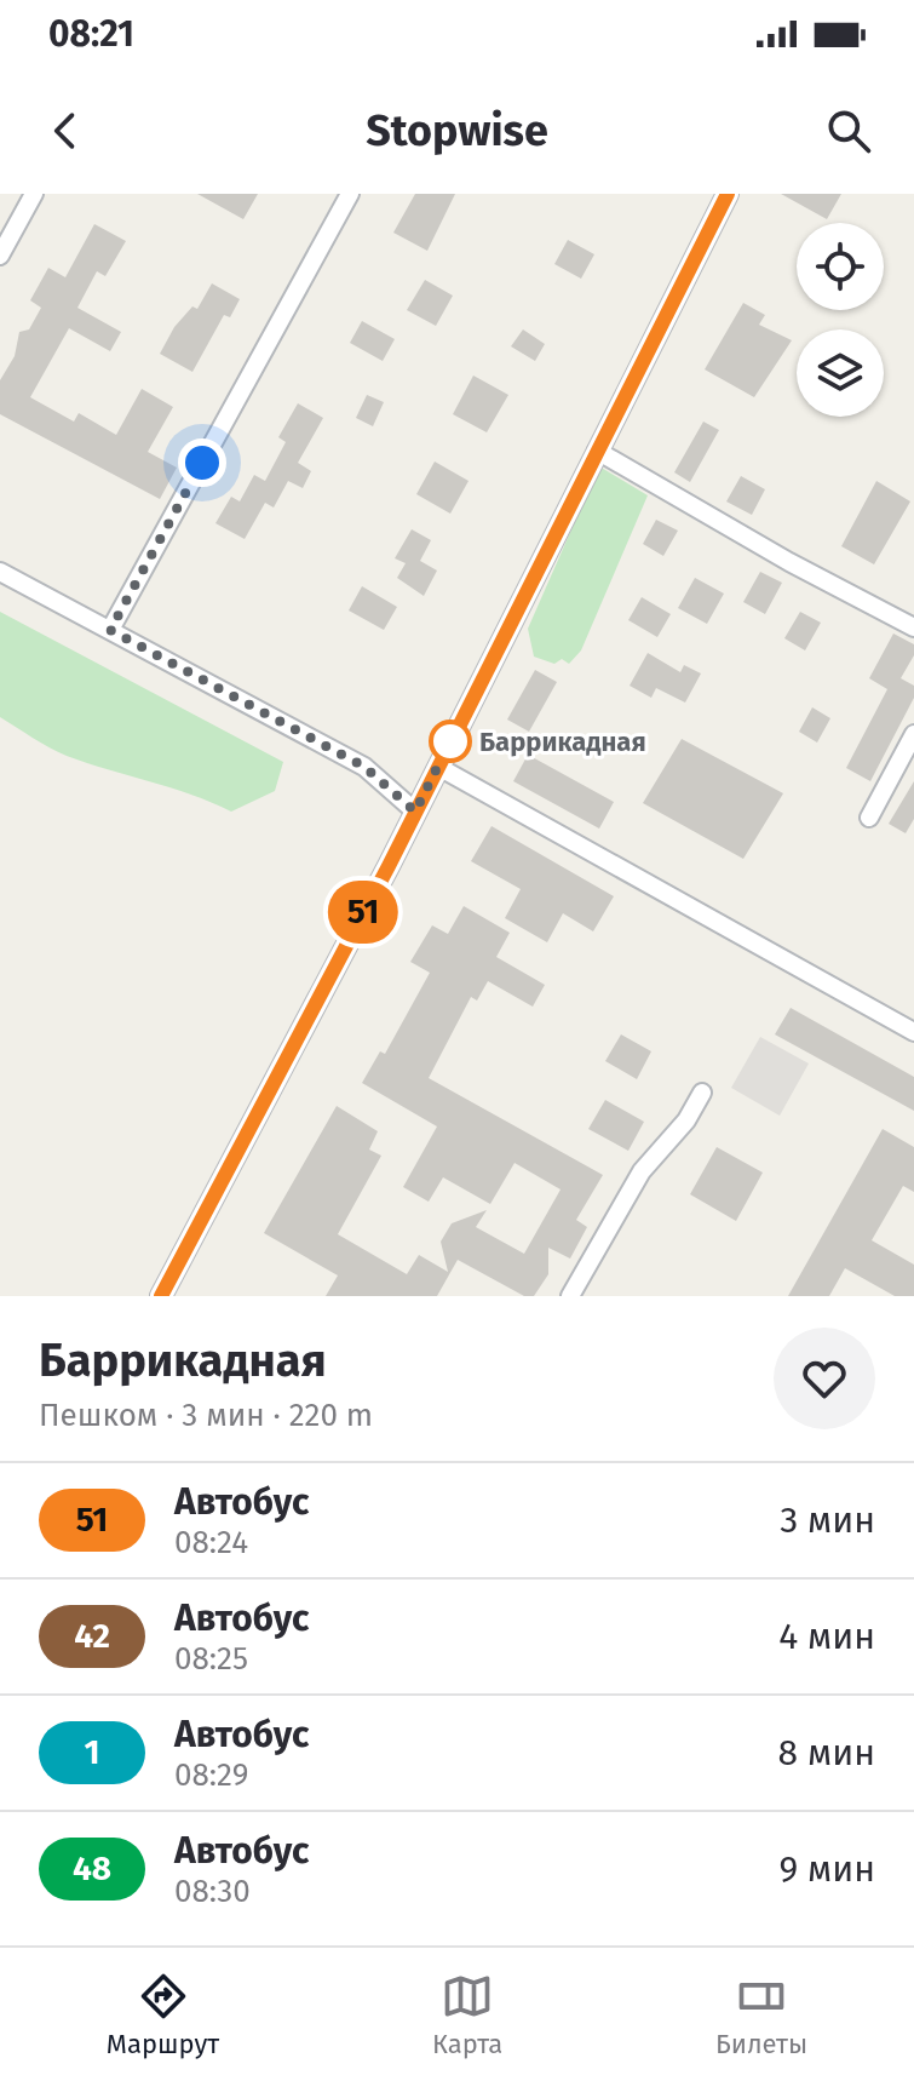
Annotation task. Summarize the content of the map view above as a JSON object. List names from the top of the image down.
{
  "places": ["Баррикадная"],
  "lines": ["bus line 51"],
  "page": {
    "status": "08:21",
    "header": "Stopwise",
    "on_map": "51",
    "heading": ["Баррикадная", "Пешком · 3 мин · 220 m"],
    "list": [
      {
        "mark": "51",
        "name": "Автобус",
        "note": "08:24",
        "value": "3 мин"
      },
      {
        "mark": "42",
        "name": "Автобус",
        "note": "08:25",
        "value": "4 мин"
      },
      {
        "mark": "1",
        "name": "Автобус",
        "note": "08:29",
        "value": "8 мин"
      },
      {
        "mark": "48",
        "name": "Автобус",
        "note": "08:30",
        "value": "9 мин"
      }
    ],
    "tabs": ["Маршрут", "Карта", "Билеты"]
  }
}
